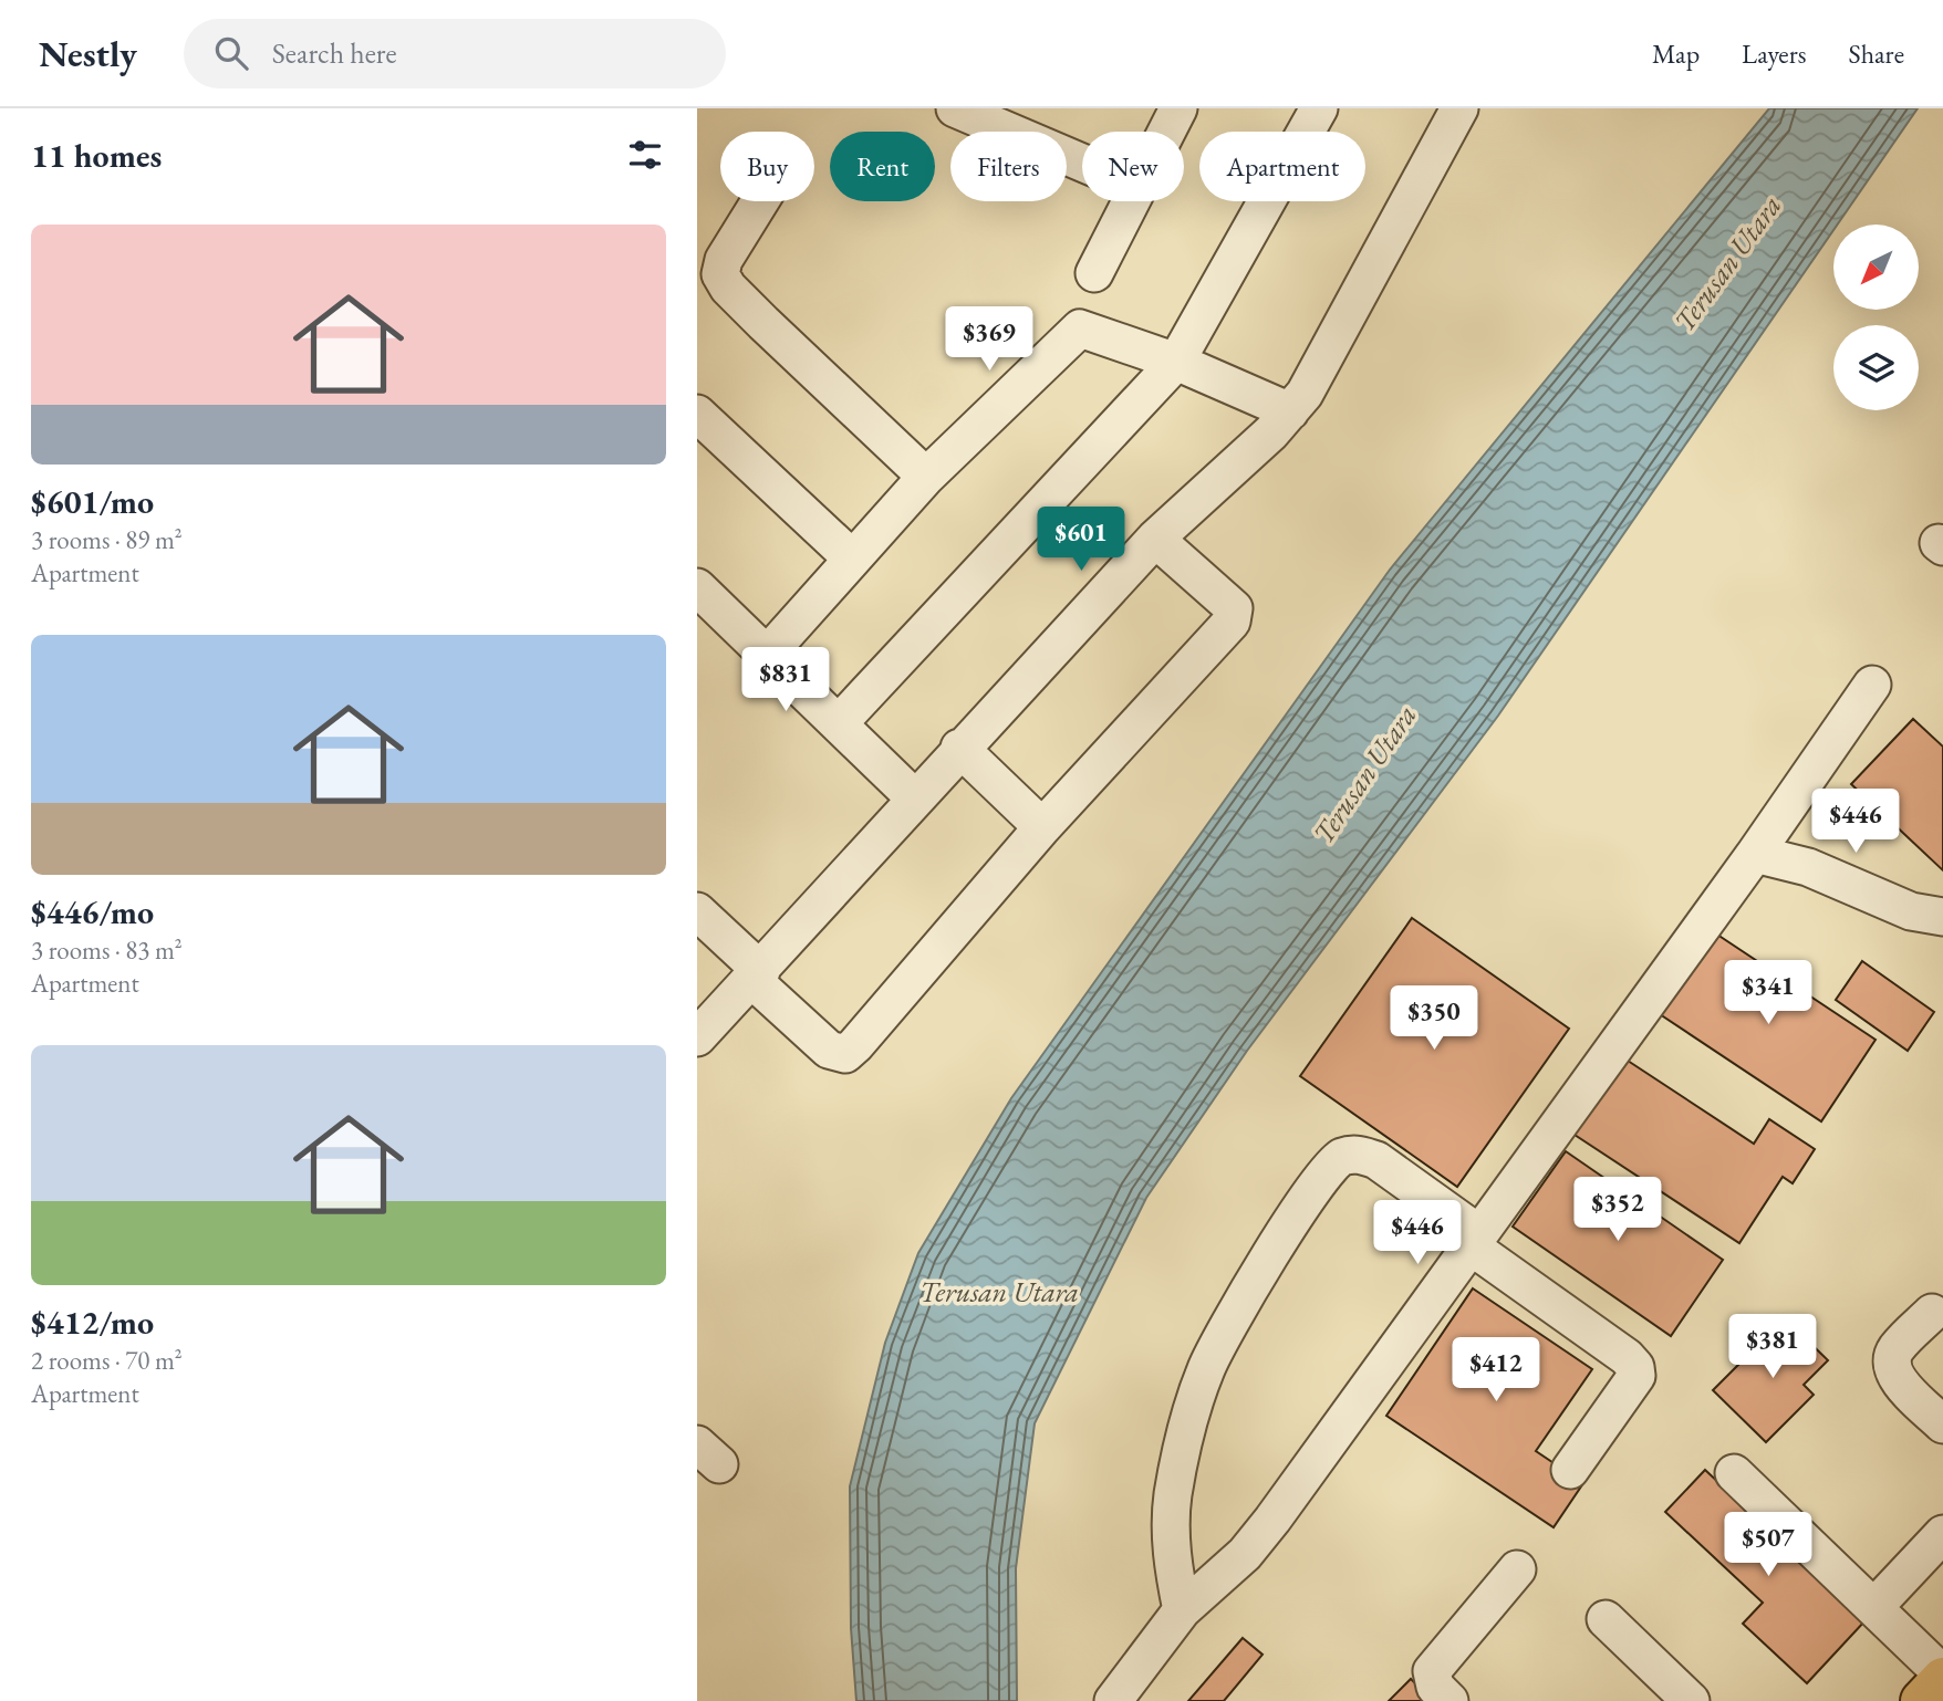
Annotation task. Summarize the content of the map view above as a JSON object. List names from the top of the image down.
{
  "water": ["Terusan Utara"],
  "north": "bottom left",
  "page": {
    "header": "Nestly",
    "search": "Search here",
    "nav": ["Map", "Layers", "Share"],
    "heading": "11 homes",
    "chip": [
      "Buy",
      "Rent",
      "Filters",
      "New",
      "Apartment"
    ],
    "list": [
      {
        "name": "$601/mo",
        "note": "3 rooms · 89 m² · Apartment"
      },
      {
        "name": "$446/mo",
        "note": "3 rooms · 83 m² · Apartment"
      },
      {
        "name": "$412/mo",
        "note": "2 rooms · 70 m² · Apartment"
      }
    ],
    "price": [
      "$369",
      "$601",
      "$831",
      "$446",
      "$341",
      "$350",
      "$352",
      "$446",
      "$381",
      "$412",
      "$507"
    ]
  }
}
